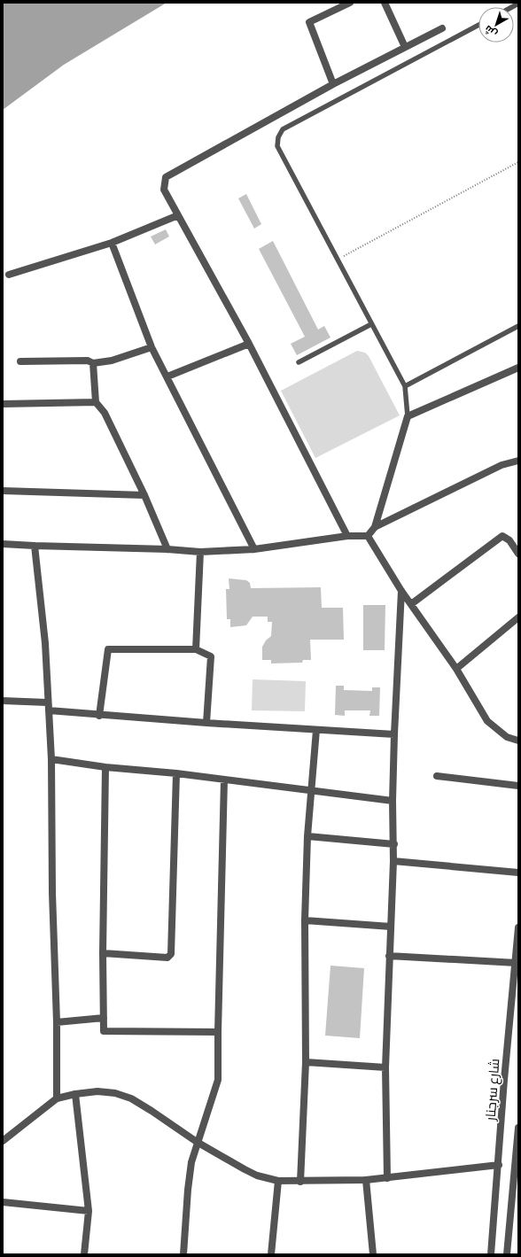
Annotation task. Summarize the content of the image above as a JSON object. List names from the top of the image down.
{
  "streets": {
    "street": ["شارع سرجنار"]
  },
  "north": "bottom left"
}
